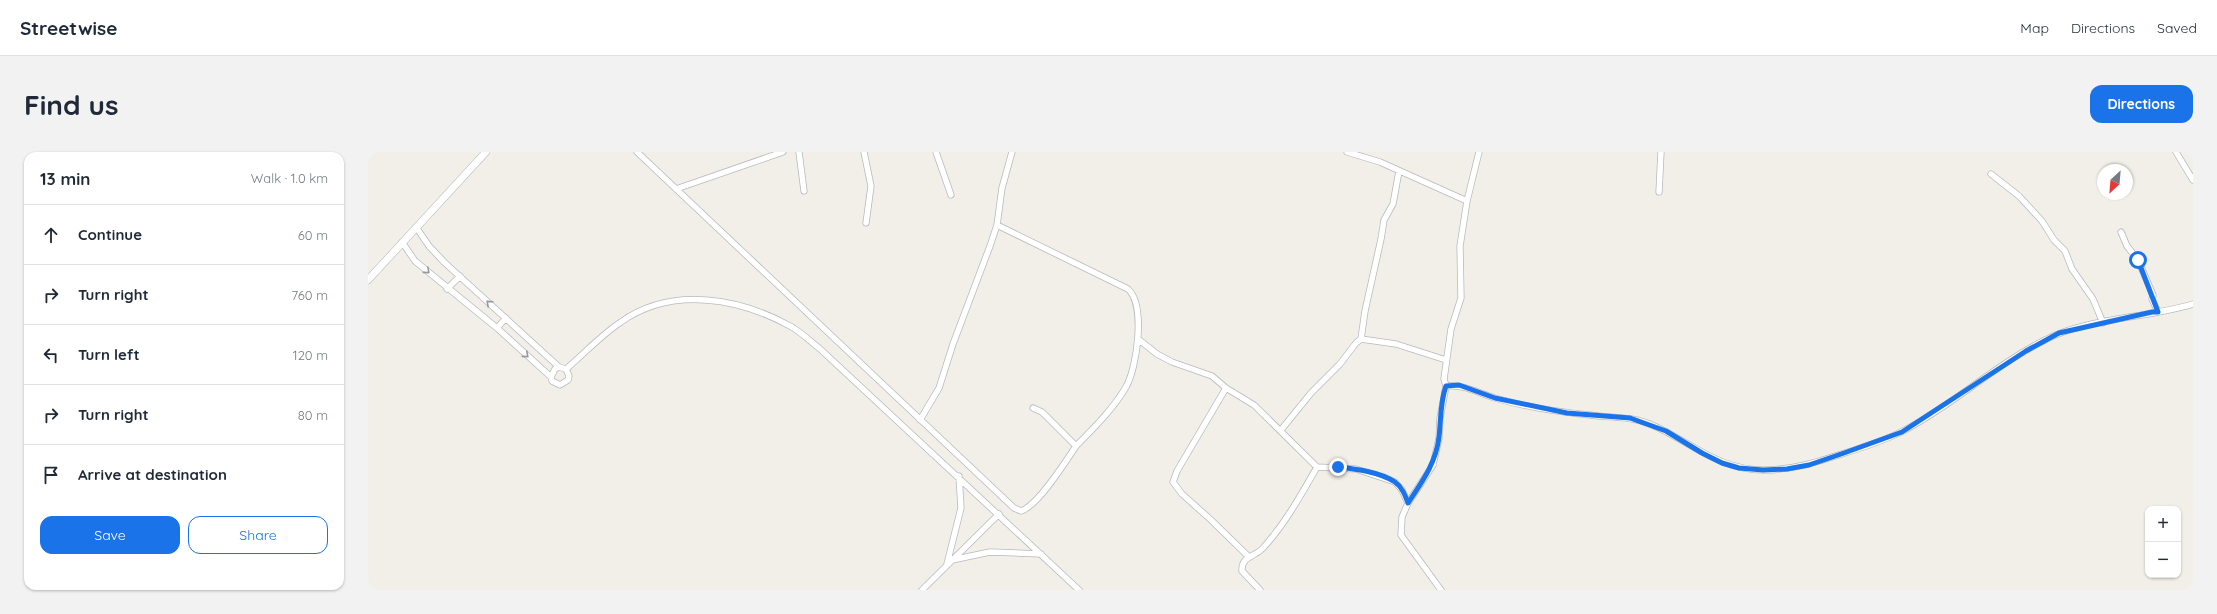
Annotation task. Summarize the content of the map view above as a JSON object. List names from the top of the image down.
{
  "north": "bottom left",
  "page": {
    "header": "Streetwise",
    "nav": ["Map", "Directions", "Saved"],
    "buttons": [
      "Directions",
      ["Save", "Share"]
    ],
    "title": "Find us",
    "heading": ["13 min", "Walk · 1.0 km"],
    "list": [
      ["Continue", "60 m"],
      ["Turn right", "760 m"],
      ["Turn left", "120 m"],
      ["Turn right", "80 m"],
      "Arrive at destination"
    ],
    "map_buttons": ["+", "−"]
  }
}
